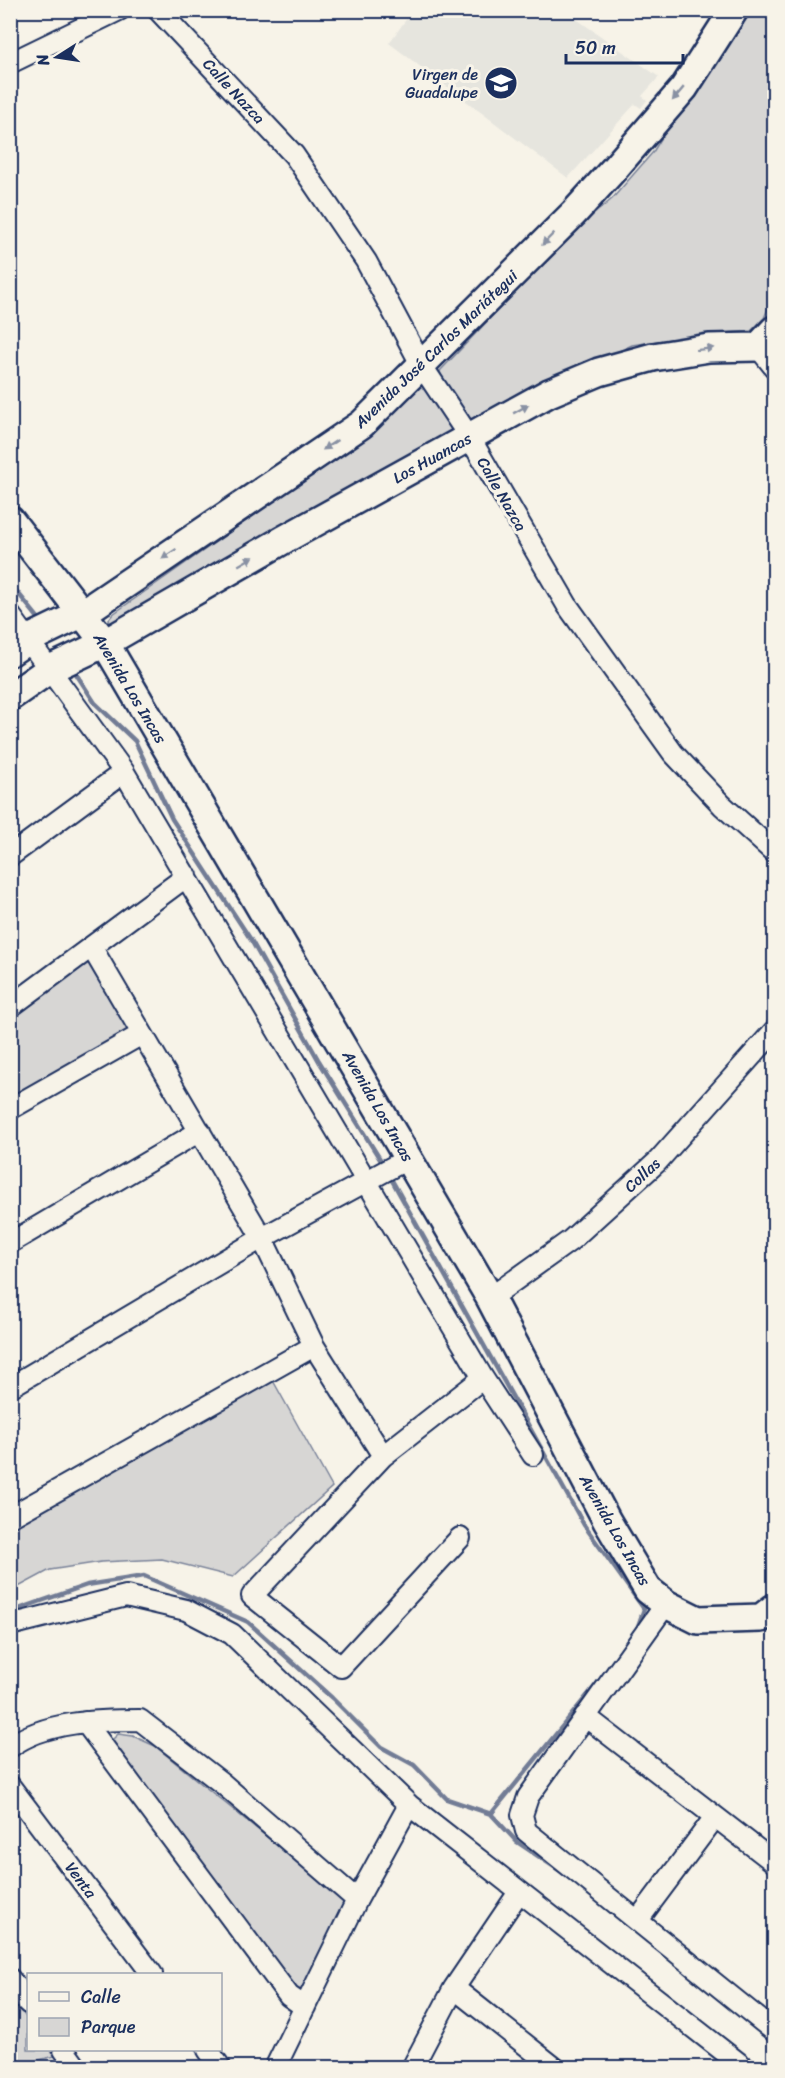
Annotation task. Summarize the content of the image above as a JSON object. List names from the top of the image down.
{
  "streets": {
    "main road": ["Avenida José Carlos Mariátegui", "Los Huancas", "Avenida Los Incas"],
    "street": ["Calle Nazca", "Collas", "Venta"]
  },
  "crossings": [
    ["Calle Nazca", "Avenida José Carlos Mariátegui"],
    ["Calle Nazca", "Los Huancas"],
    ["Avenida José Carlos Mariátegui", "Avenida Los Incas"],
    ["Los Huancas", "Avenida Los Incas"],
    ["Avenida Los Incas", "Collas"]
  ],
  "one_way": ["Avenida José Carlos Mariátegui", "Los Huancas"],
  "places": {
    "school or university": ["Virgen de Guadalupe"]
  },
  "legend": ["Calle", "Parque"],
  "scale_bar": "50 m",
  "north": "left"
}
